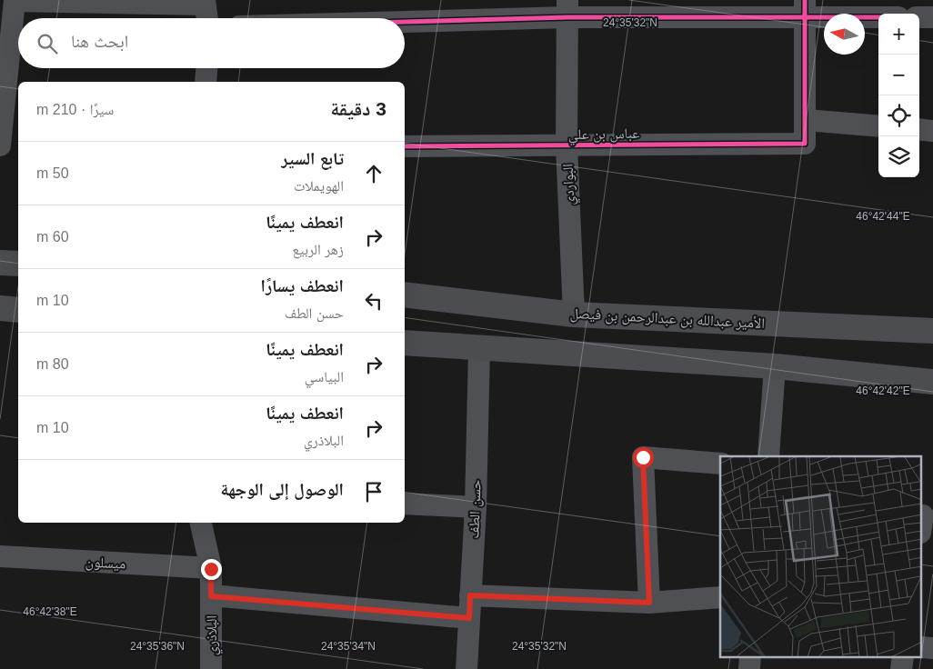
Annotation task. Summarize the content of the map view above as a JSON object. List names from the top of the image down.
{
  "streets": {
    "main road": ["الأمير عبدالله بن عبدالرحمن بن فيصل"],
    "street": [
      "عباس بن علي",
      "البواردي",
      "حسن الطف",
      "ميسلون",
      "البلاذري"
    ]
  },
  "crossings": [
    ["عباس بن علي", "البواردي"],
    ["البواردي", "الأمير عبدالله بن عبدالرحمن بن فيصل"],
    ["ميسلون", "البلاذري"]
  ],
  "north": "left",
  "page": {
    "map_buttons": ["+", "−"],
    "search": "ابحث هنا",
    "heading": ["3 دقيقة", "سيرًا · 210 m"],
    "list": [
      ["تابع السير", "الهويملات", "50 m"],
      ["انعطف يمينًا", "زهر الربيع", "60 m"],
      ["انعطف يسارًا", "حسن الطف", "10 m"],
      ["انعطف يمينًا", "البياسي", "80 m"],
      ["انعطف يمينًا", "البلاذري", "10 m"],
      "الوصول إلى الوجهة"
    ]
  },
  "coordinates": [
    "24°35'32\"N",
    "46°42'44\"E",
    "46°42'42\"E",
    "46°42'38\"E",
    "24°35'36\"N",
    "24°35'34\"N"
  ]
}
